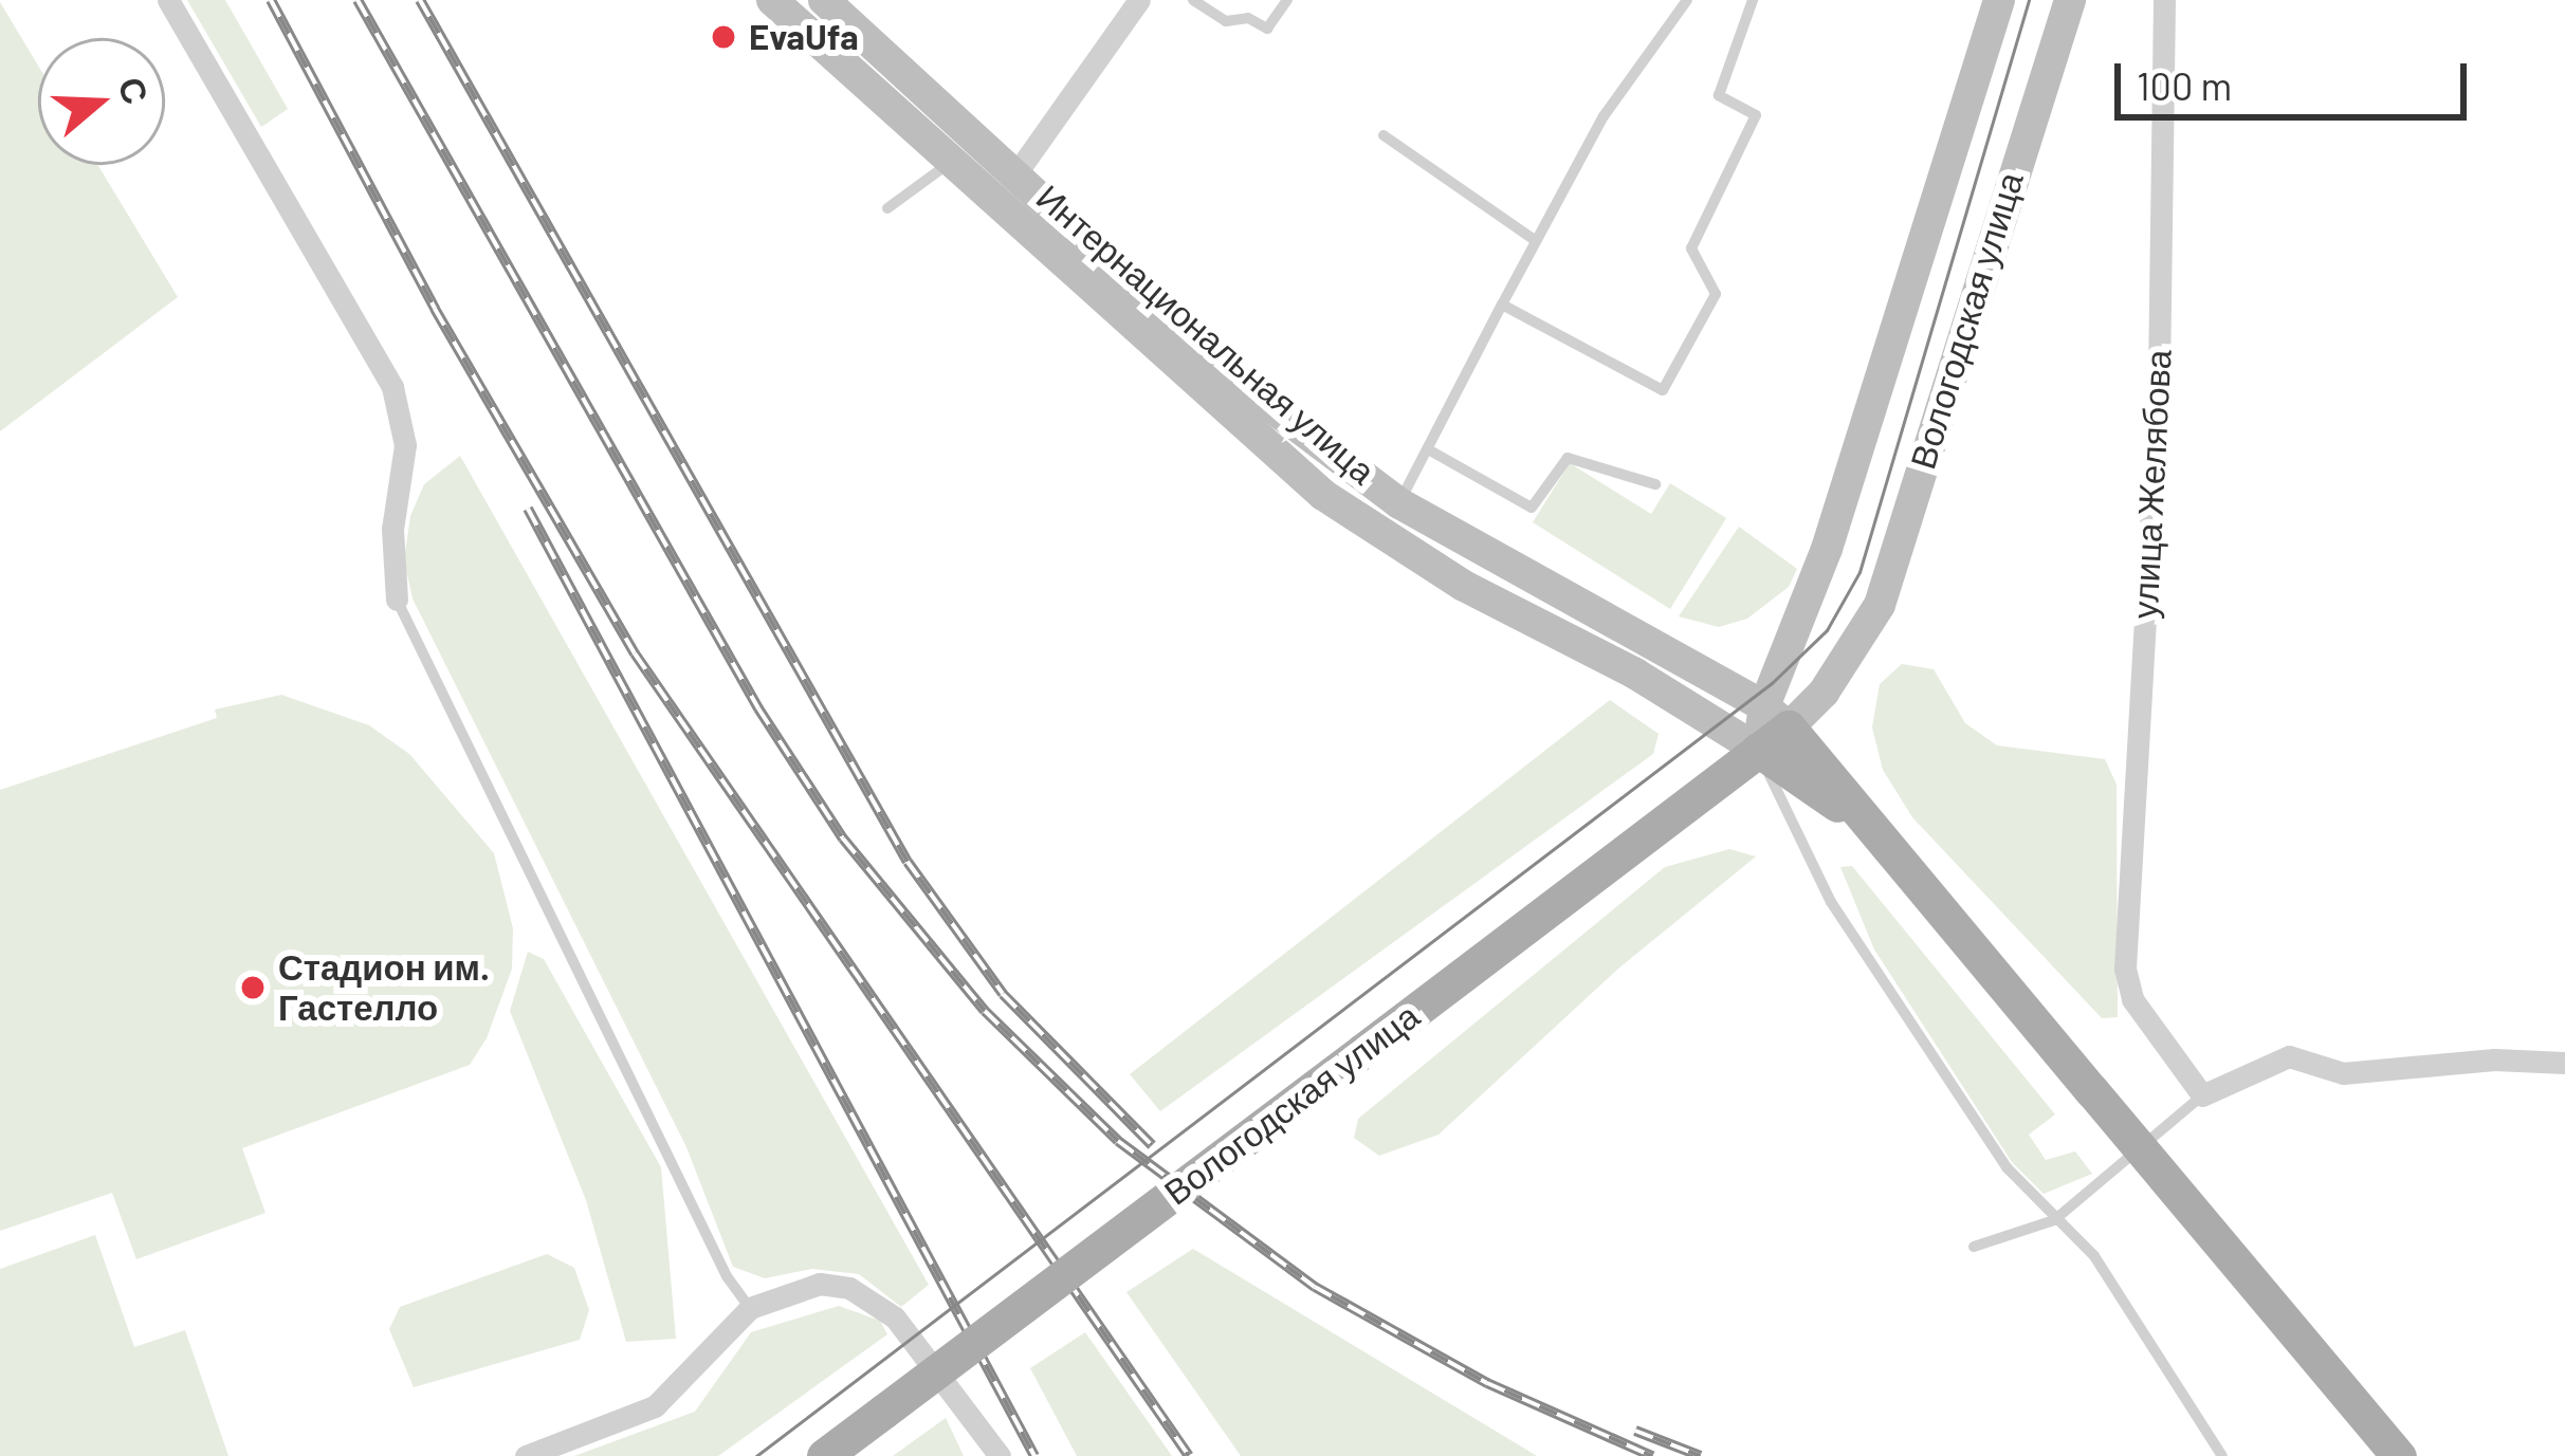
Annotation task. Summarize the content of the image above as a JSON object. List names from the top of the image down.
{
  "streets": {
    "main road": ["Вологодская улица", "Интернациональная улица"],
    "street": ["улица Желябова"]
  },
  "crossings": [
    ["Вологодская улица", "Интернациональная улица"]
  ],
  "places": ["EvaUfa", "Стадион им. Гастелло"],
  "scale_bar": "100 m",
  "north": "right"
}
